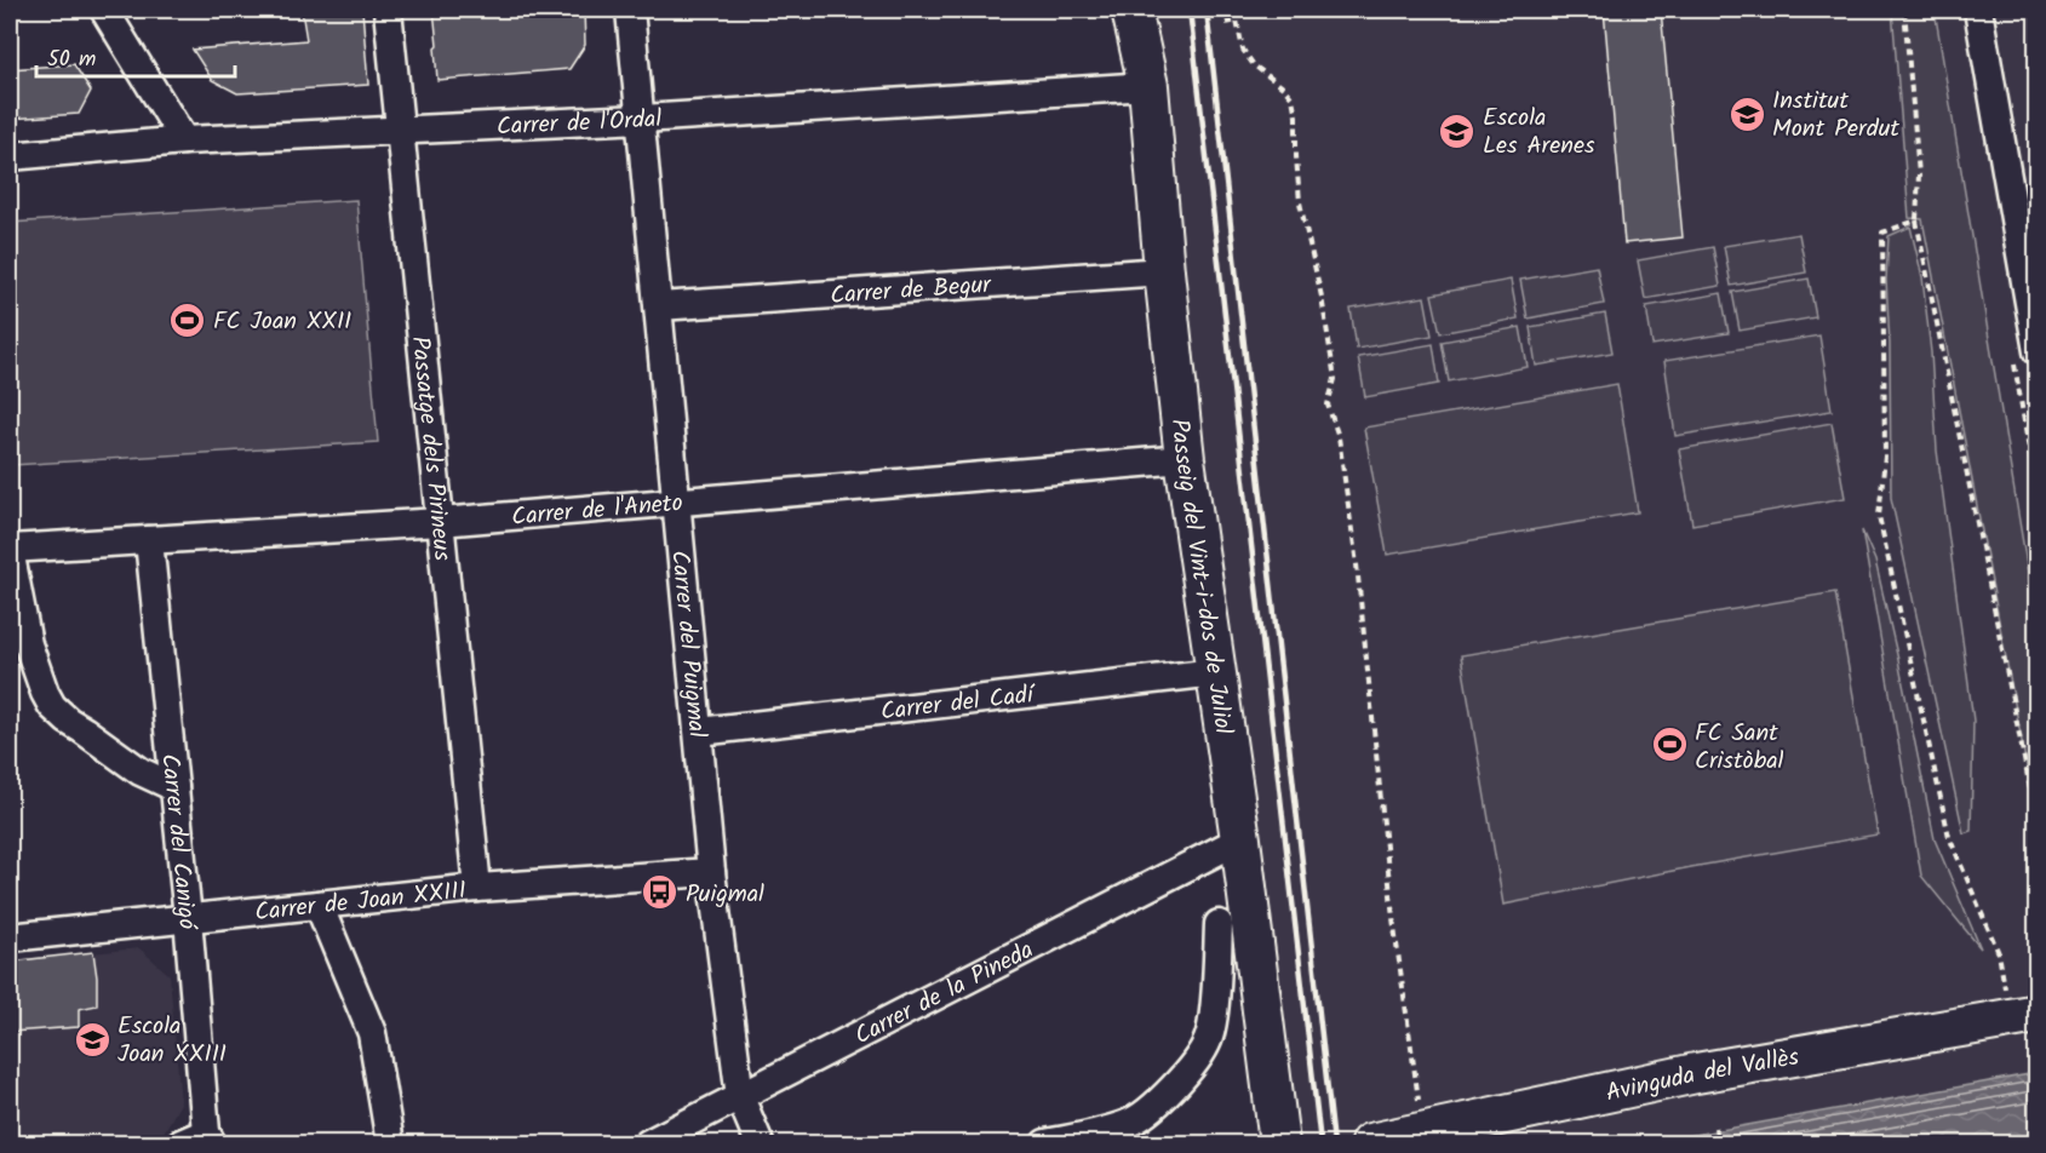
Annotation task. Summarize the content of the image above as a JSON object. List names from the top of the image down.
{
  "streets": {
    "main road": ["Passeig del Vint-i-dos de Juliol", "Avinguda del Vallès"],
    "street": [
      "Carrer de l'Ordal",
      "Carrer de Begur",
      "Passatge dels Pirineus",
      "Carrer de l'Aneto",
      "Carrer del Puigmal",
      "Carrer del Cadí",
      "Carrer del Canigó",
      "Carrer de Joan XXIII",
      "Carrer de la Pineda"
    ]
  },
  "crossings": [
    ["Carrer de l'Ordal", "Passatge dels Pirineus"],
    ["Carrer de l'Ordal", "Passeig del Vint-i-dos de Juliol"],
    ["Carrer de l'Ordal", "Carrer del Puigmal"],
    ["Carrer de Begur", "Passeig del Vint-i-dos de Juliol"],
    ["Carrer de Begur", "Carrer del Puigmal"],
    ["Passatge dels Pirineus", "Carrer de l'Aneto"],
    ["Passatge dels Pirineus", "Carrer de Joan XXIII"],
    ["Carrer de l'Aneto", "Passeig del Vint-i-dos de Juliol"],
    ["Carrer de l'Aneto", "Carrer del Puigmal"],
    ["Carrer de l'Aneto", "Carrer del Canigó"],
    ["Passeig del Vint-i-dos de Juliol", "Carrer del Cadí"],
    ["Passeig del Vint-i-dos de Juliol", "Carrer de la Pineda"],
    ["Carrer del Puigmal", "Carrer del Cadí"],
    ["Carrer del Puigmal", "Carrer de Joan XXIII"],
    ["Carrer del Puigmal", "Carrer de la Pineda"],
    ["Carrer del Canigó", "Carrer de Joan XXIII"]
  ],
  "places": {
    "school or university": ["Institut Mont Perdut", "Escola Les Arenes", "Escola Joan XXIII"],
    "sports": ["FC Joan XXII", "FC Sant Cristòbal"],
    "bus stop": ["Puigmal"]
  },
  "scale_bar": "50 m"
}
